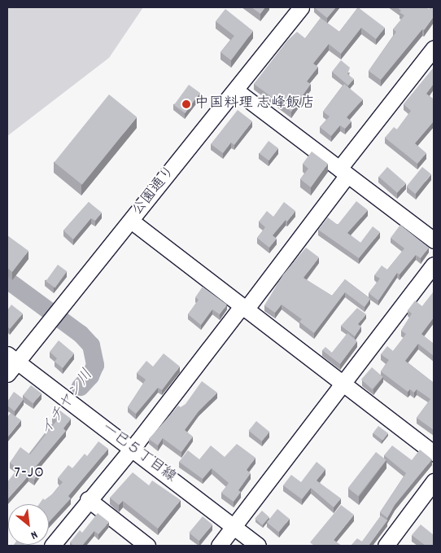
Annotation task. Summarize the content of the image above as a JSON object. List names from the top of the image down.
{
  "streets": {
    "street": ["公園通り", "一已５丁目線"]
  },
  "crossings": [
    ["公園通り", "一已５丁目線"]
  ],
  "districts": ["7-JO"],
  "water": ["イチヤン川"],
  "places": ["中国料理 志峰飯店"],
  "north": "bottom right"
}
